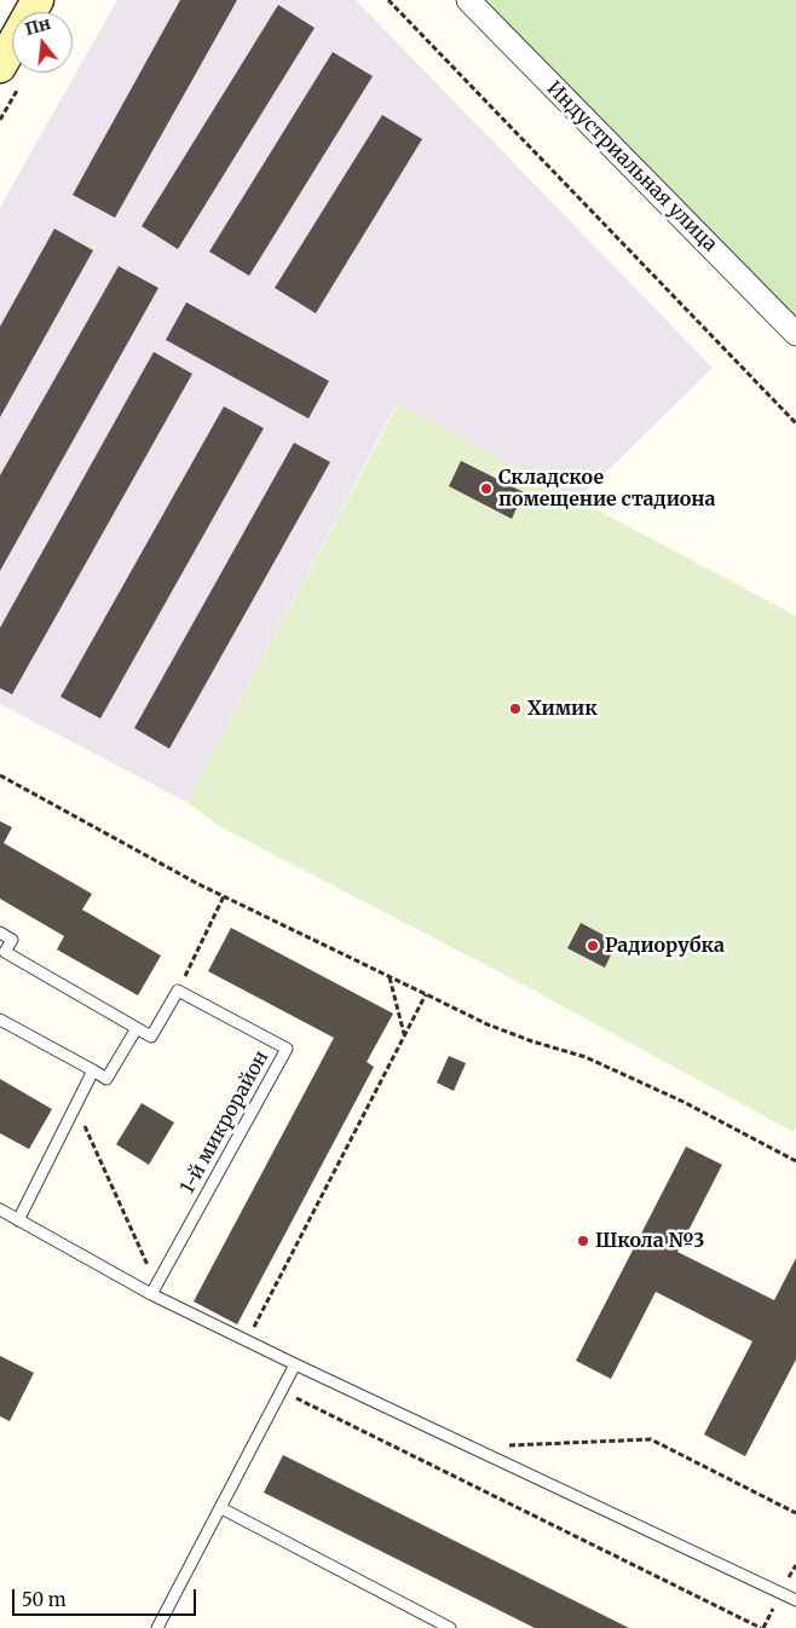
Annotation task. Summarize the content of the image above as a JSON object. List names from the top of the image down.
{
  "streets": {
    "street": ["Индустриальная улица"],
    "lane": ["1-й микрорайон"]
  },
  "places": [
    "Складское помещение стадиона",
    "Химик",
    "Радиорубка",
    "Школа №3"
  ],
  "scale_bar": "50 m",
  "north": "top"
}
